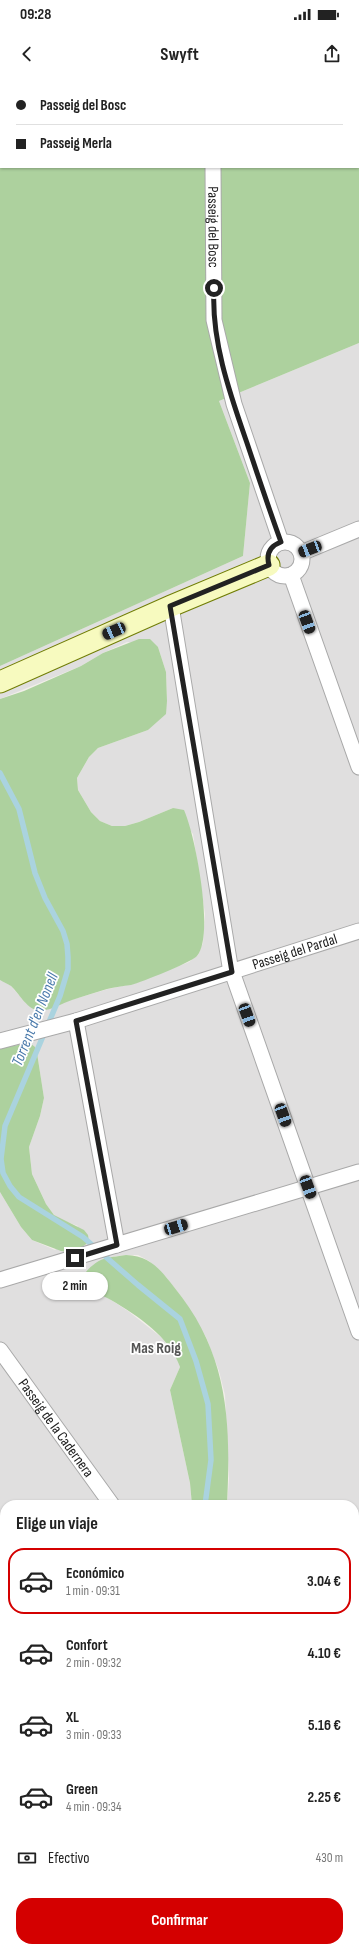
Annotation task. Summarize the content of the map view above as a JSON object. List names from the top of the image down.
{
  "streets": {
    "street": ["Passeig del Bosc", "Passeig del Pardal", "Passeig de la Cadernera"]
  },
  "districts": ["Mas Roig"],
  "water": ["Torrent d'en Nonell"],
  "page": {
    "status": "09:28",
    "header": "Swyft",
    "banner": ["Passeig del Bosc", "Passeig Merla"],
    "bubble": "2 min",
    "heading": "Elige un viaje",
    "list": [
      {
        "name": "Económico",
        "note": "1 min · 09:31",
        "value": "3.04 €"
      },
      {
        "name": "Confort",
        "note": "2 min · 09:32",
        "value": "4.10 €"
      },
      {
        "name": "XL",
        "note": "3 min · 09:33",
        "value": "5.16 €"
      },
      {
        "name": "Green",
        "note": "4 min · 09:34",
        "value": "2.25 €"
      }
    ],
    "pay": ["Efectivo", "430 m"],
    "buttons": "Confirmar"
  }
}
